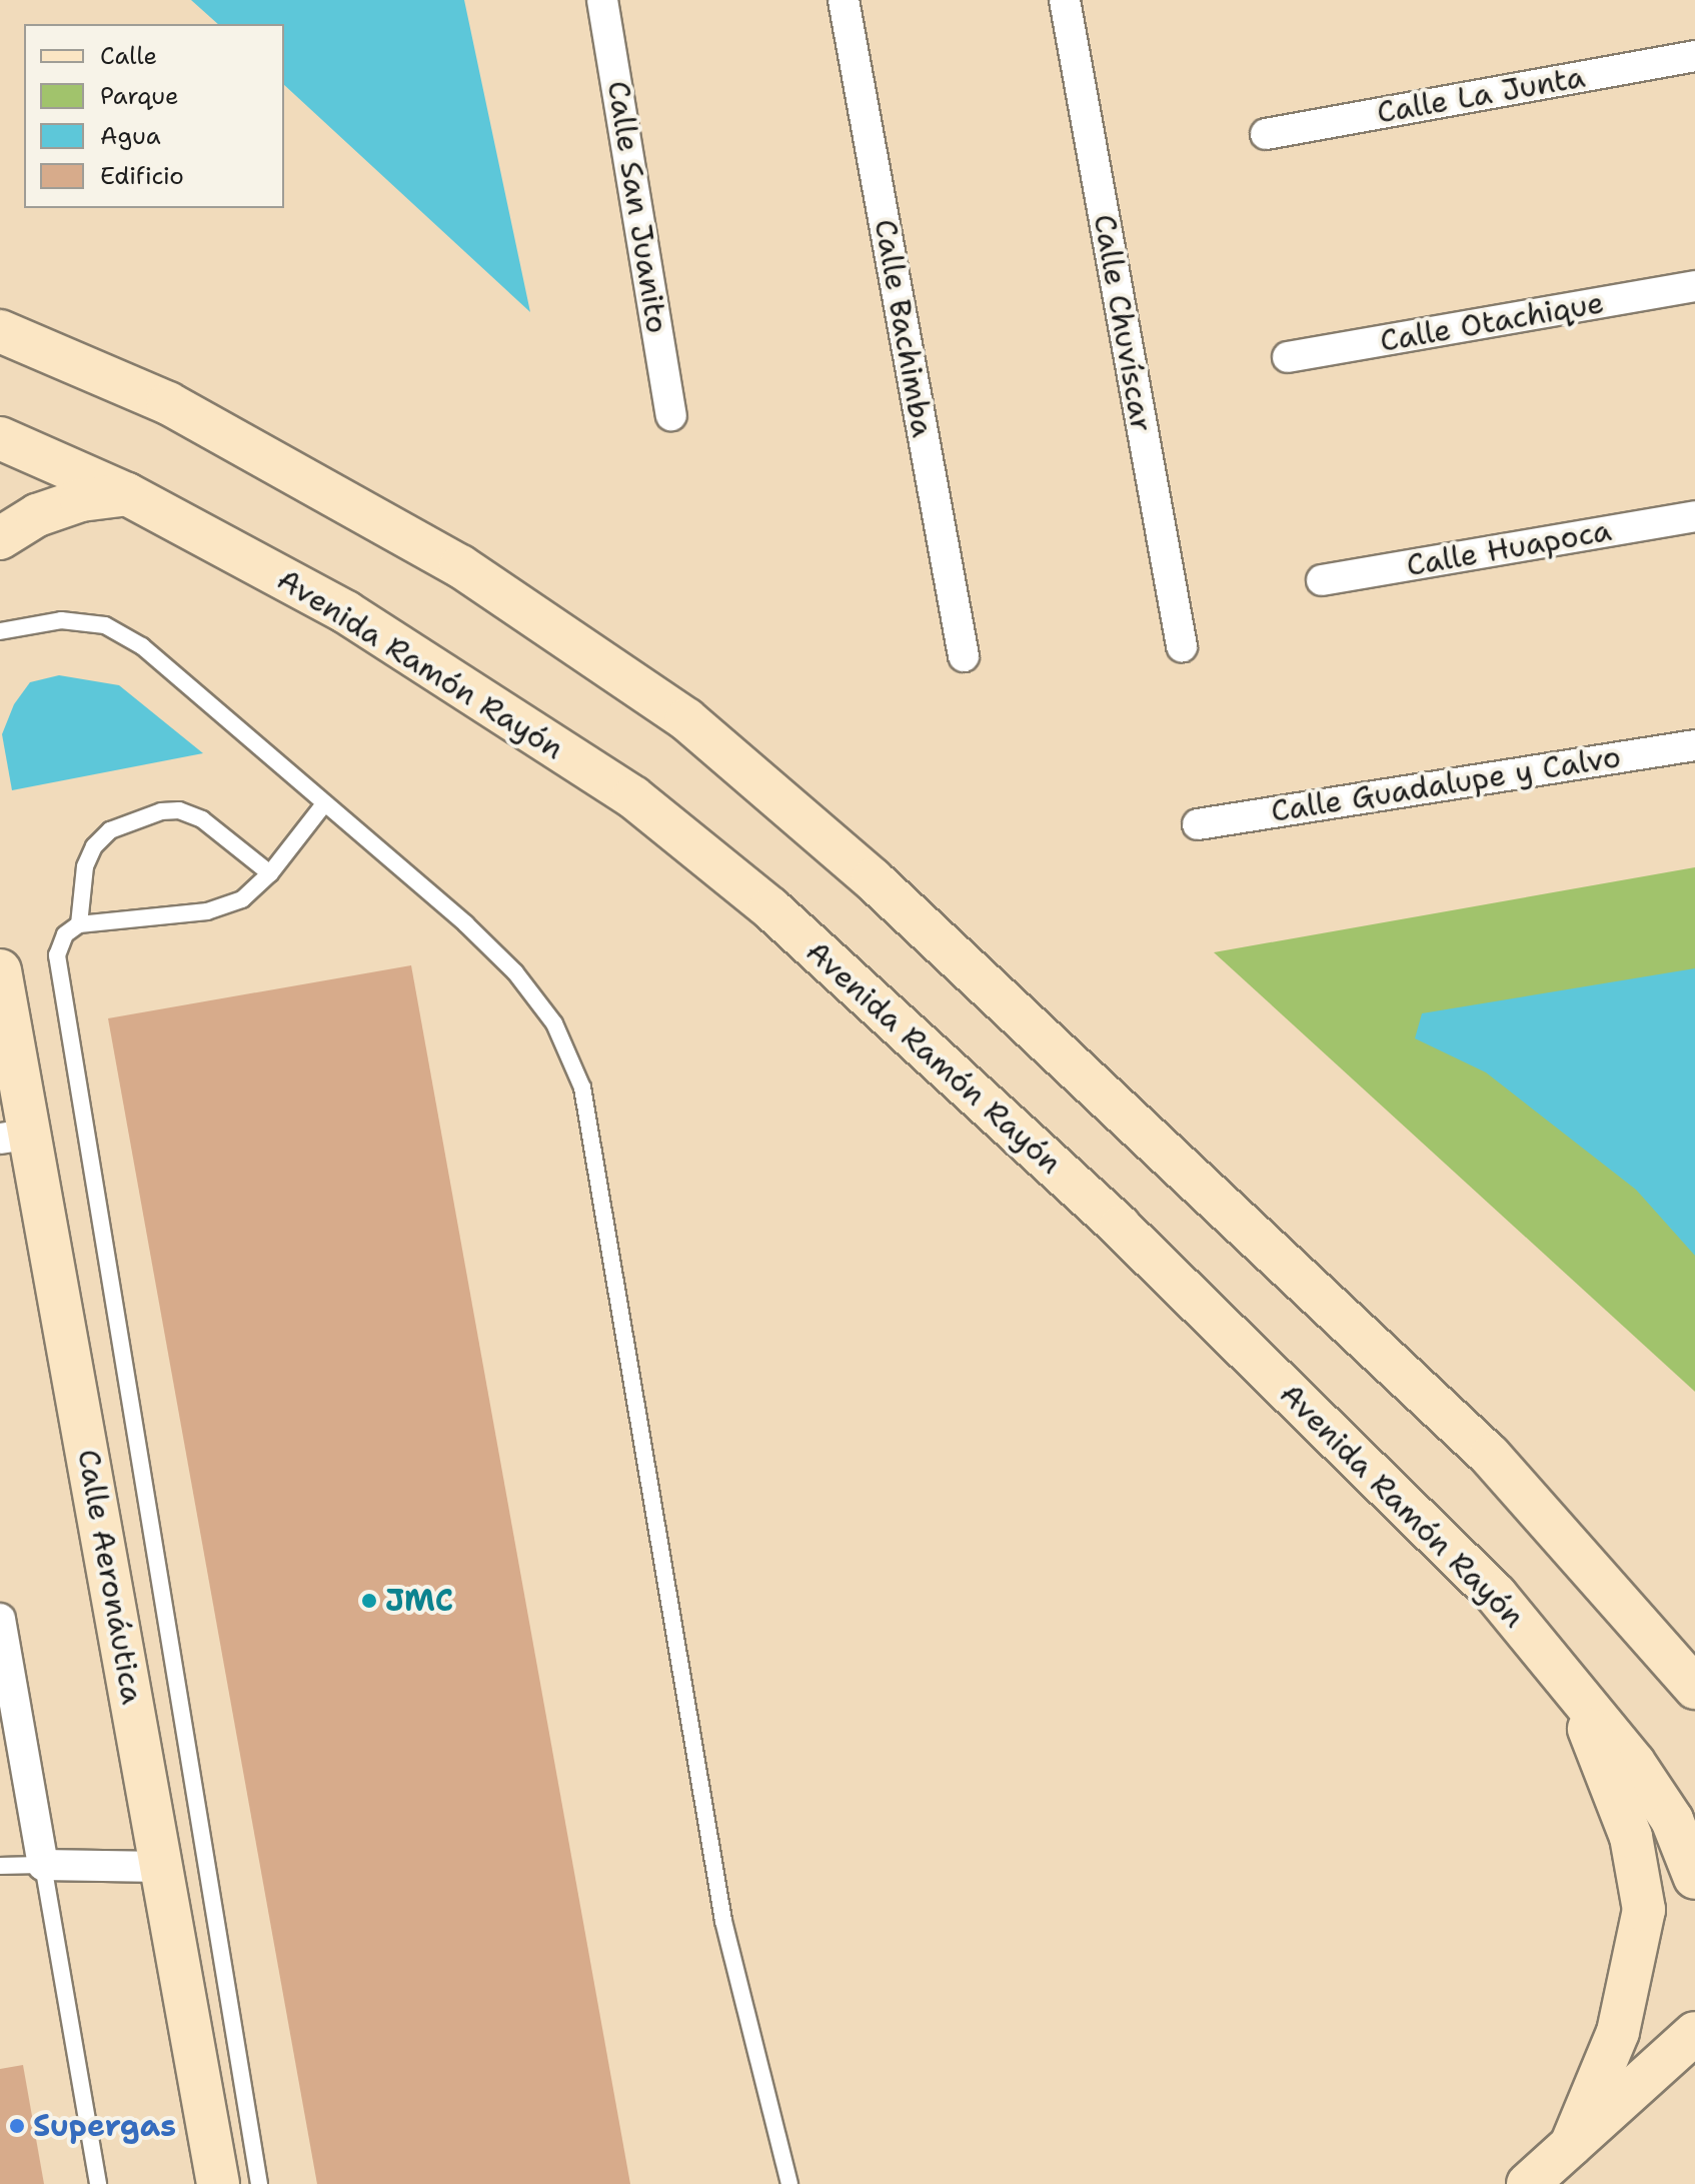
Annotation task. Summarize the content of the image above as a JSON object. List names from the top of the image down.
{
  "streets": {
    "main road": ["Avenida Ramón Rayón", "Calle Aeronáutica"],
    "street": [
      "Calle La Junta",
      "Calle San Juanito",
      "Calle Otachique",
      "Calle Chuvíscar",
      "Calle Bachimba",
      "Calle Huapoca",
      "Calle Guadalupe y Calvo"
    ]
  },
  "places": ["JMC", "Supergas"],
  "legend": [
    "Calle",
    "Parque",
    "Agua",
    "Edificio"
  ]
}
